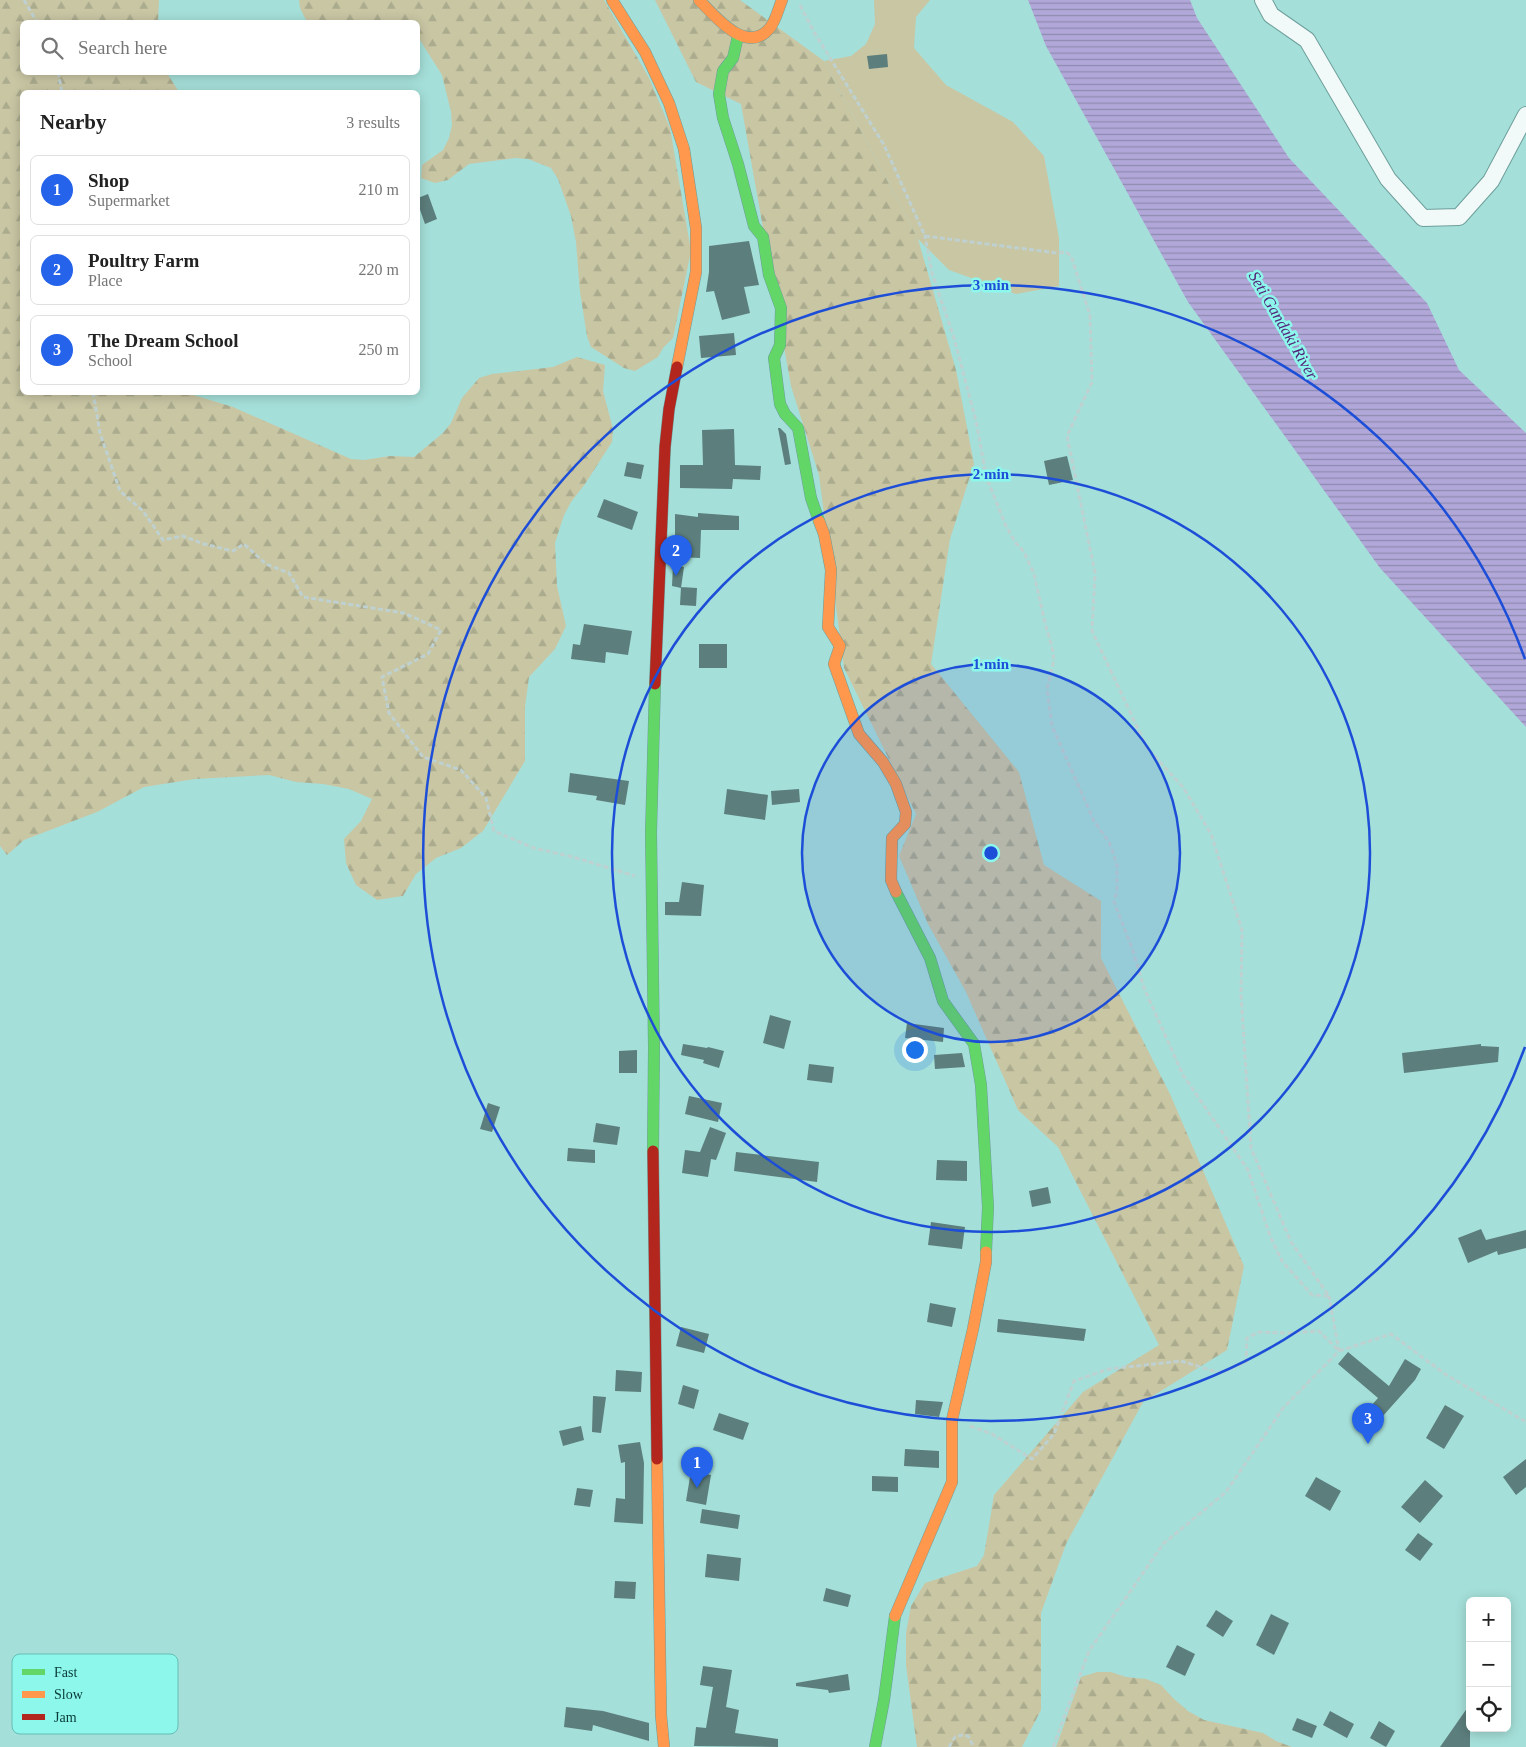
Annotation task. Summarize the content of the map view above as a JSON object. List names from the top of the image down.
{
  "water": ["Seti Gandaki River"],
  "legend": ["Fast", "Slow", "Jam"],
  "page": {
    "search": "Search here",
    "heading": ["Nearby", "3 results"],
    "list": [
      {
        "mark": "1",
        "name": "Shop",
        "note": "Supermarket",
        "value": "210 m"
      },
      {
        "mark": "2",
        "name": "Poultry Farm",
        "note": "Place",
        "value": "220 m"
      },
      {
        "mark": "3",
        "name": "The Dream School",
        "note": "School",
        "value": "250 m"
      }
    ],
    "pins": ["2", "3", "1"],
    "map_buttons": ["+", "−"]
  },
  "rings": ["3 min", "2 min", "1 min"]
}
